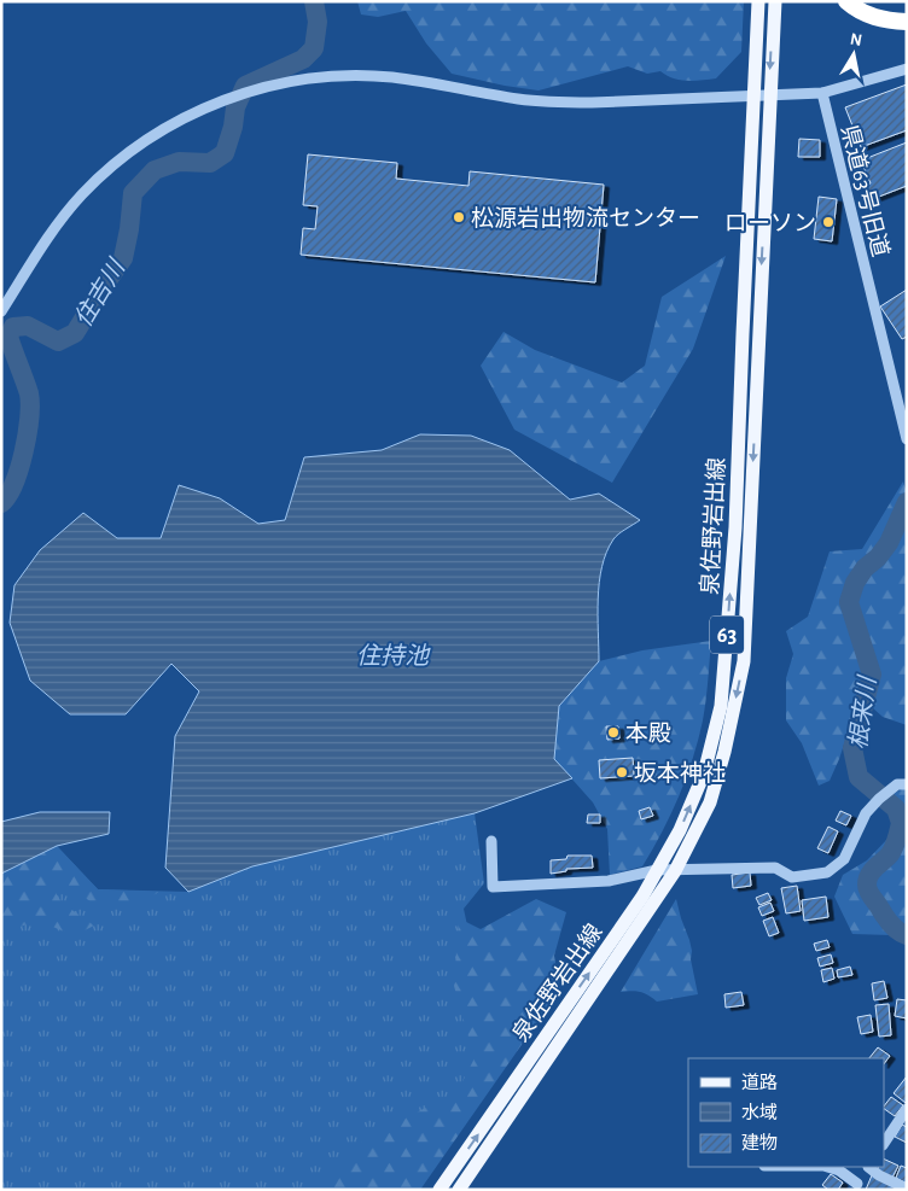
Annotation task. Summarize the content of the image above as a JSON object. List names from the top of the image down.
{
  "streets": {
    "main road": ["泉佐野岩出線", "63"],
    "street": ["県道63号旧道"]
  },
  "water": ["住吉川", "住持池", "根来川"],
  "places": [
    "松源岩出物流センター",
    "ローソン",
    "本殿",
    "坂本神社"
  ],
  "legend": ["道路", "水域", "建物"],
  "north": "top"
}
